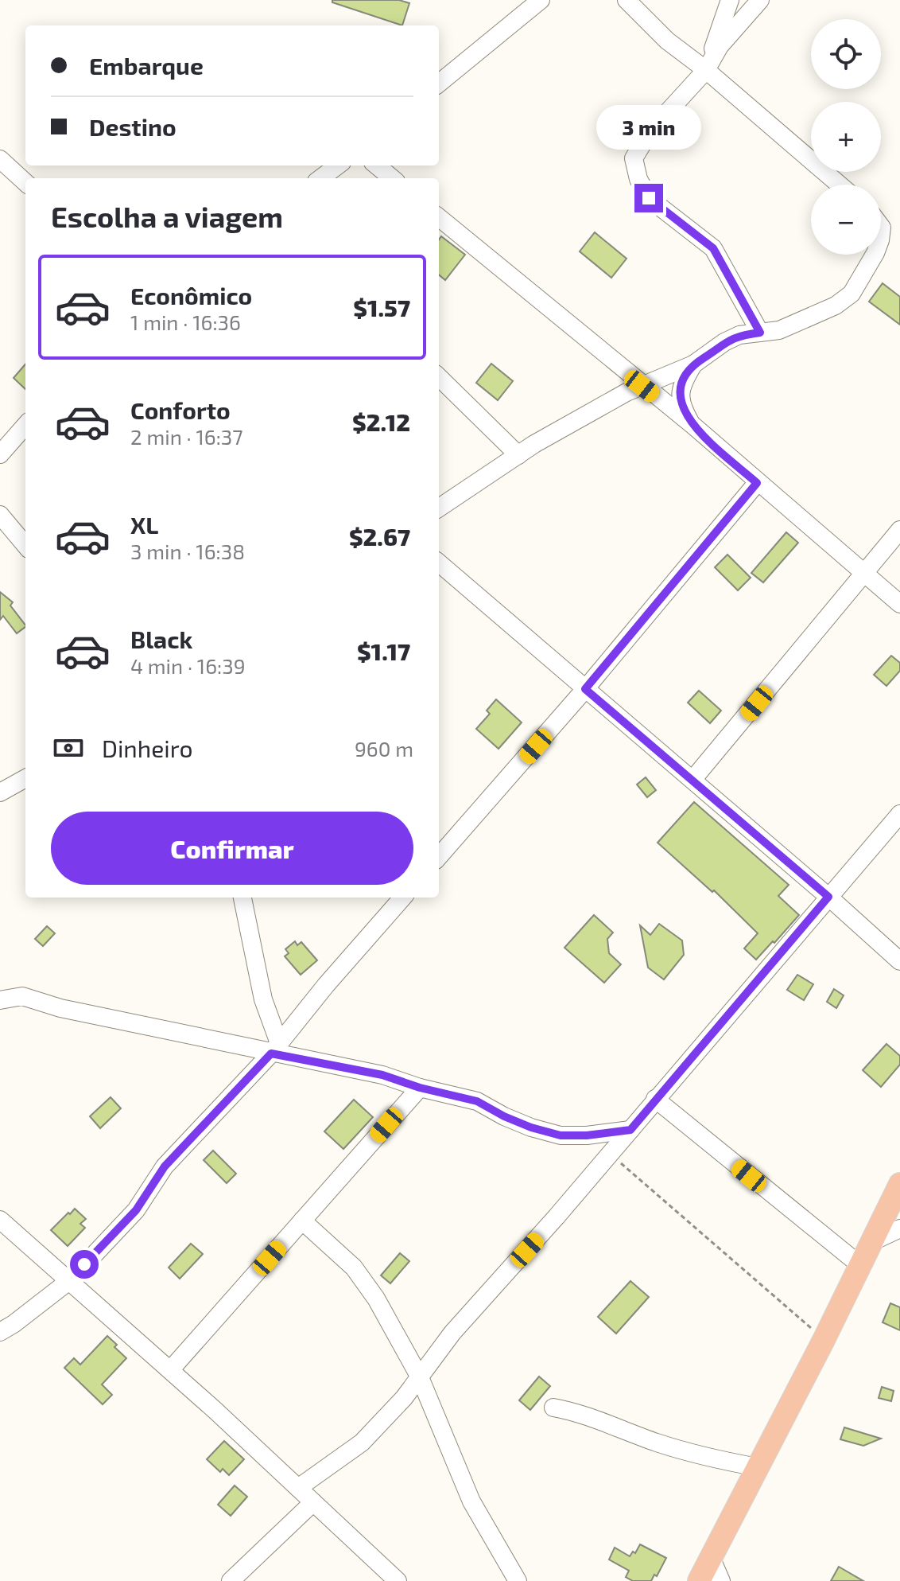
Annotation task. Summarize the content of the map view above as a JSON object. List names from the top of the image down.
{
  "page": {
    "map_buttons": ["+", "−"],
    "banner": ["Embarque", "Destino"],
    "bubble": "3 min",
    "heading": "Escolha a viagem",
    "list": [
      {
        "name": "Econômico",
        "note": "1 min · 16:36",
        "value": "$1.57"
      },
      {
        "name": "Conforto",
        "note": "2 min · 16:37",
        "value": "$2.12"
      },
      {
        "name": "XL",
        "note": "3 min · 16:38",
        "value": "$2.67"
      },
      {
        "name": "Black",
        "note": "4 min · 16:39",
        "value": "$1.17"
      }
    ],
    "pay": ["Dinheiro", "960 m"],
    "buttons": "Confirmar"
  }
}
